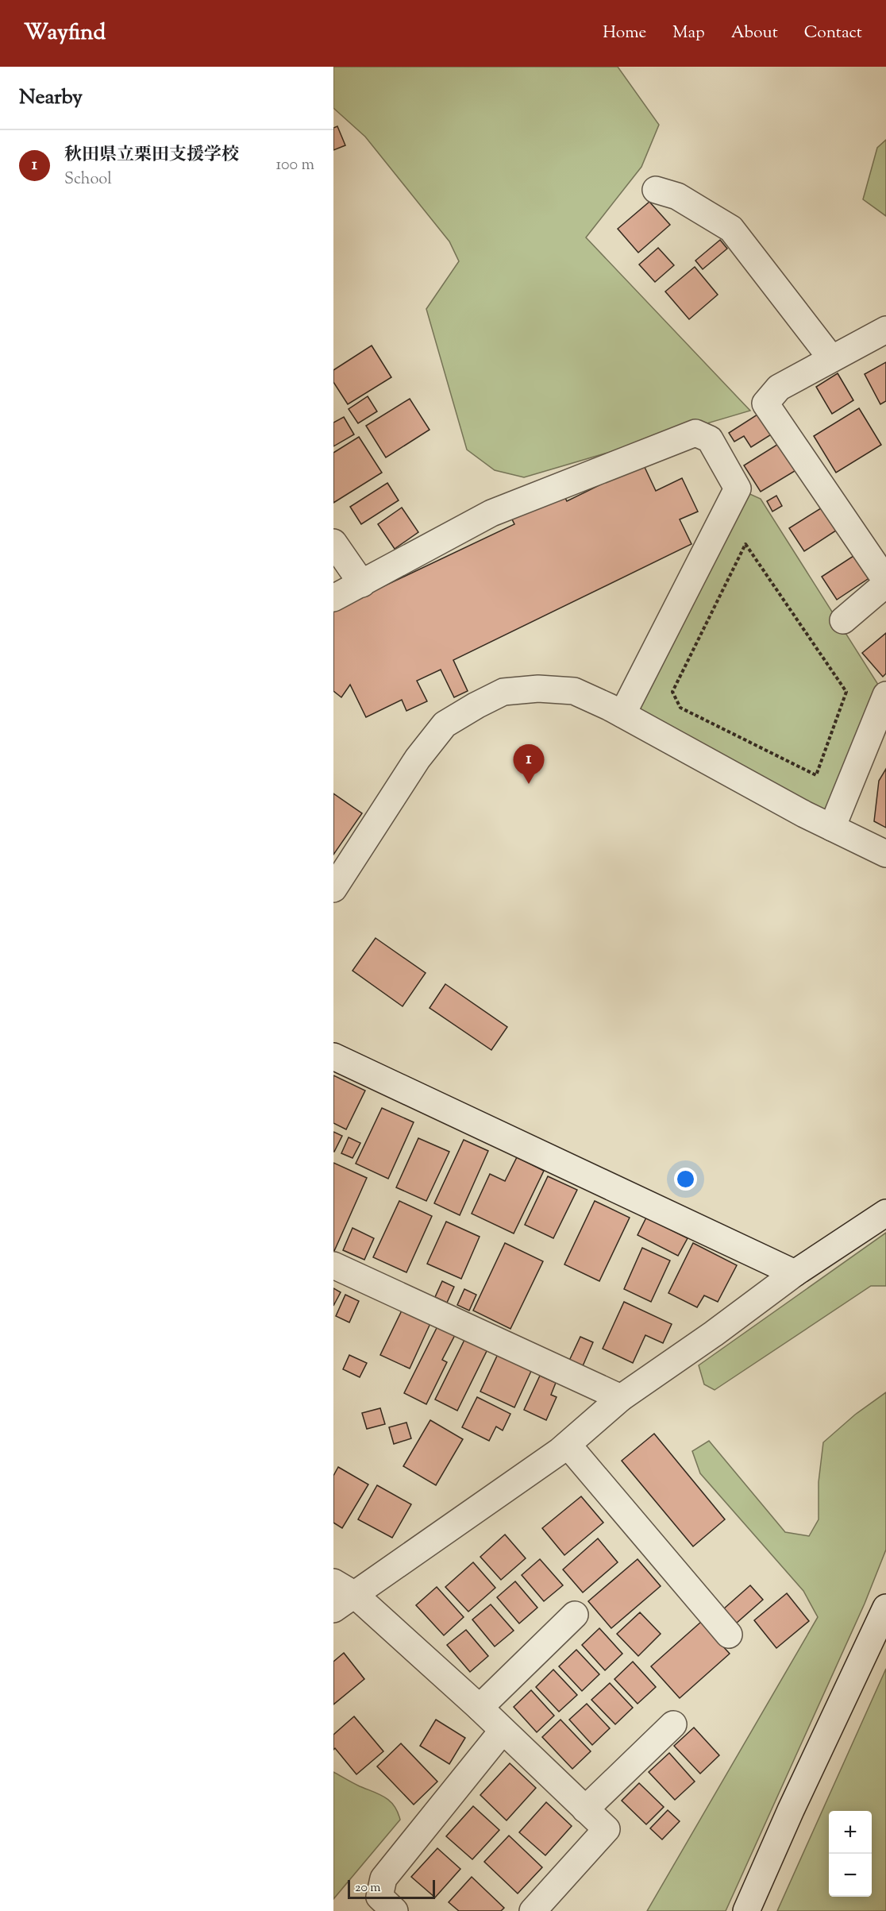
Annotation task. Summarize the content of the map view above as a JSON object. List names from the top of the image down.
{
  "scale_bar": "20 m",
  "page": {
    "header": "Wayfind",
    "nav": [
      "Home",
      "Map",
      "About",
      "Contact"
    ],
    "heading": "Nearby",
    "list": [
      {
        "mark": "1",
        "name": "秋田県立栗田支援学校",
        "note": "School",
        "value": "100 m"
      }
    ],
    "pins": "1",
    "map_buttons": ["+", "−"],
    "scale": "20 m"
  }
}
